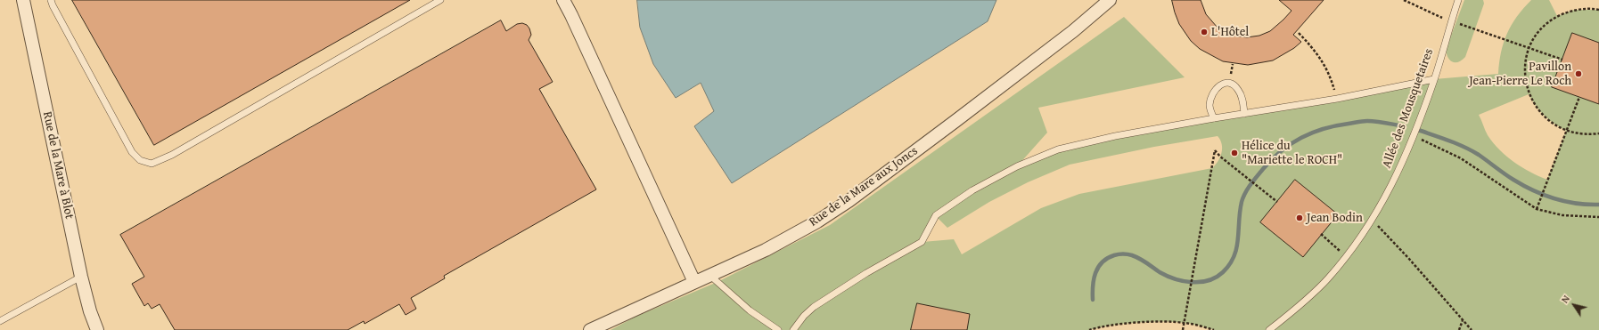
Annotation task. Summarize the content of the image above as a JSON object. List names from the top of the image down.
{
  "streets": {
    "street": ["Rue de la Mare à Blot", "Rue de la Mare aux Joncs"],
    "lane": ["Allée des Mousquetaires"]
  },
  "places": [
    "L'Hôtel",
    "Pavillon Jean-Pierre Le Roch",
    "Hélice du \"Mariette le ROCH\"",
    "Jean Bodin"
  ],
  "north": "top left"
}
